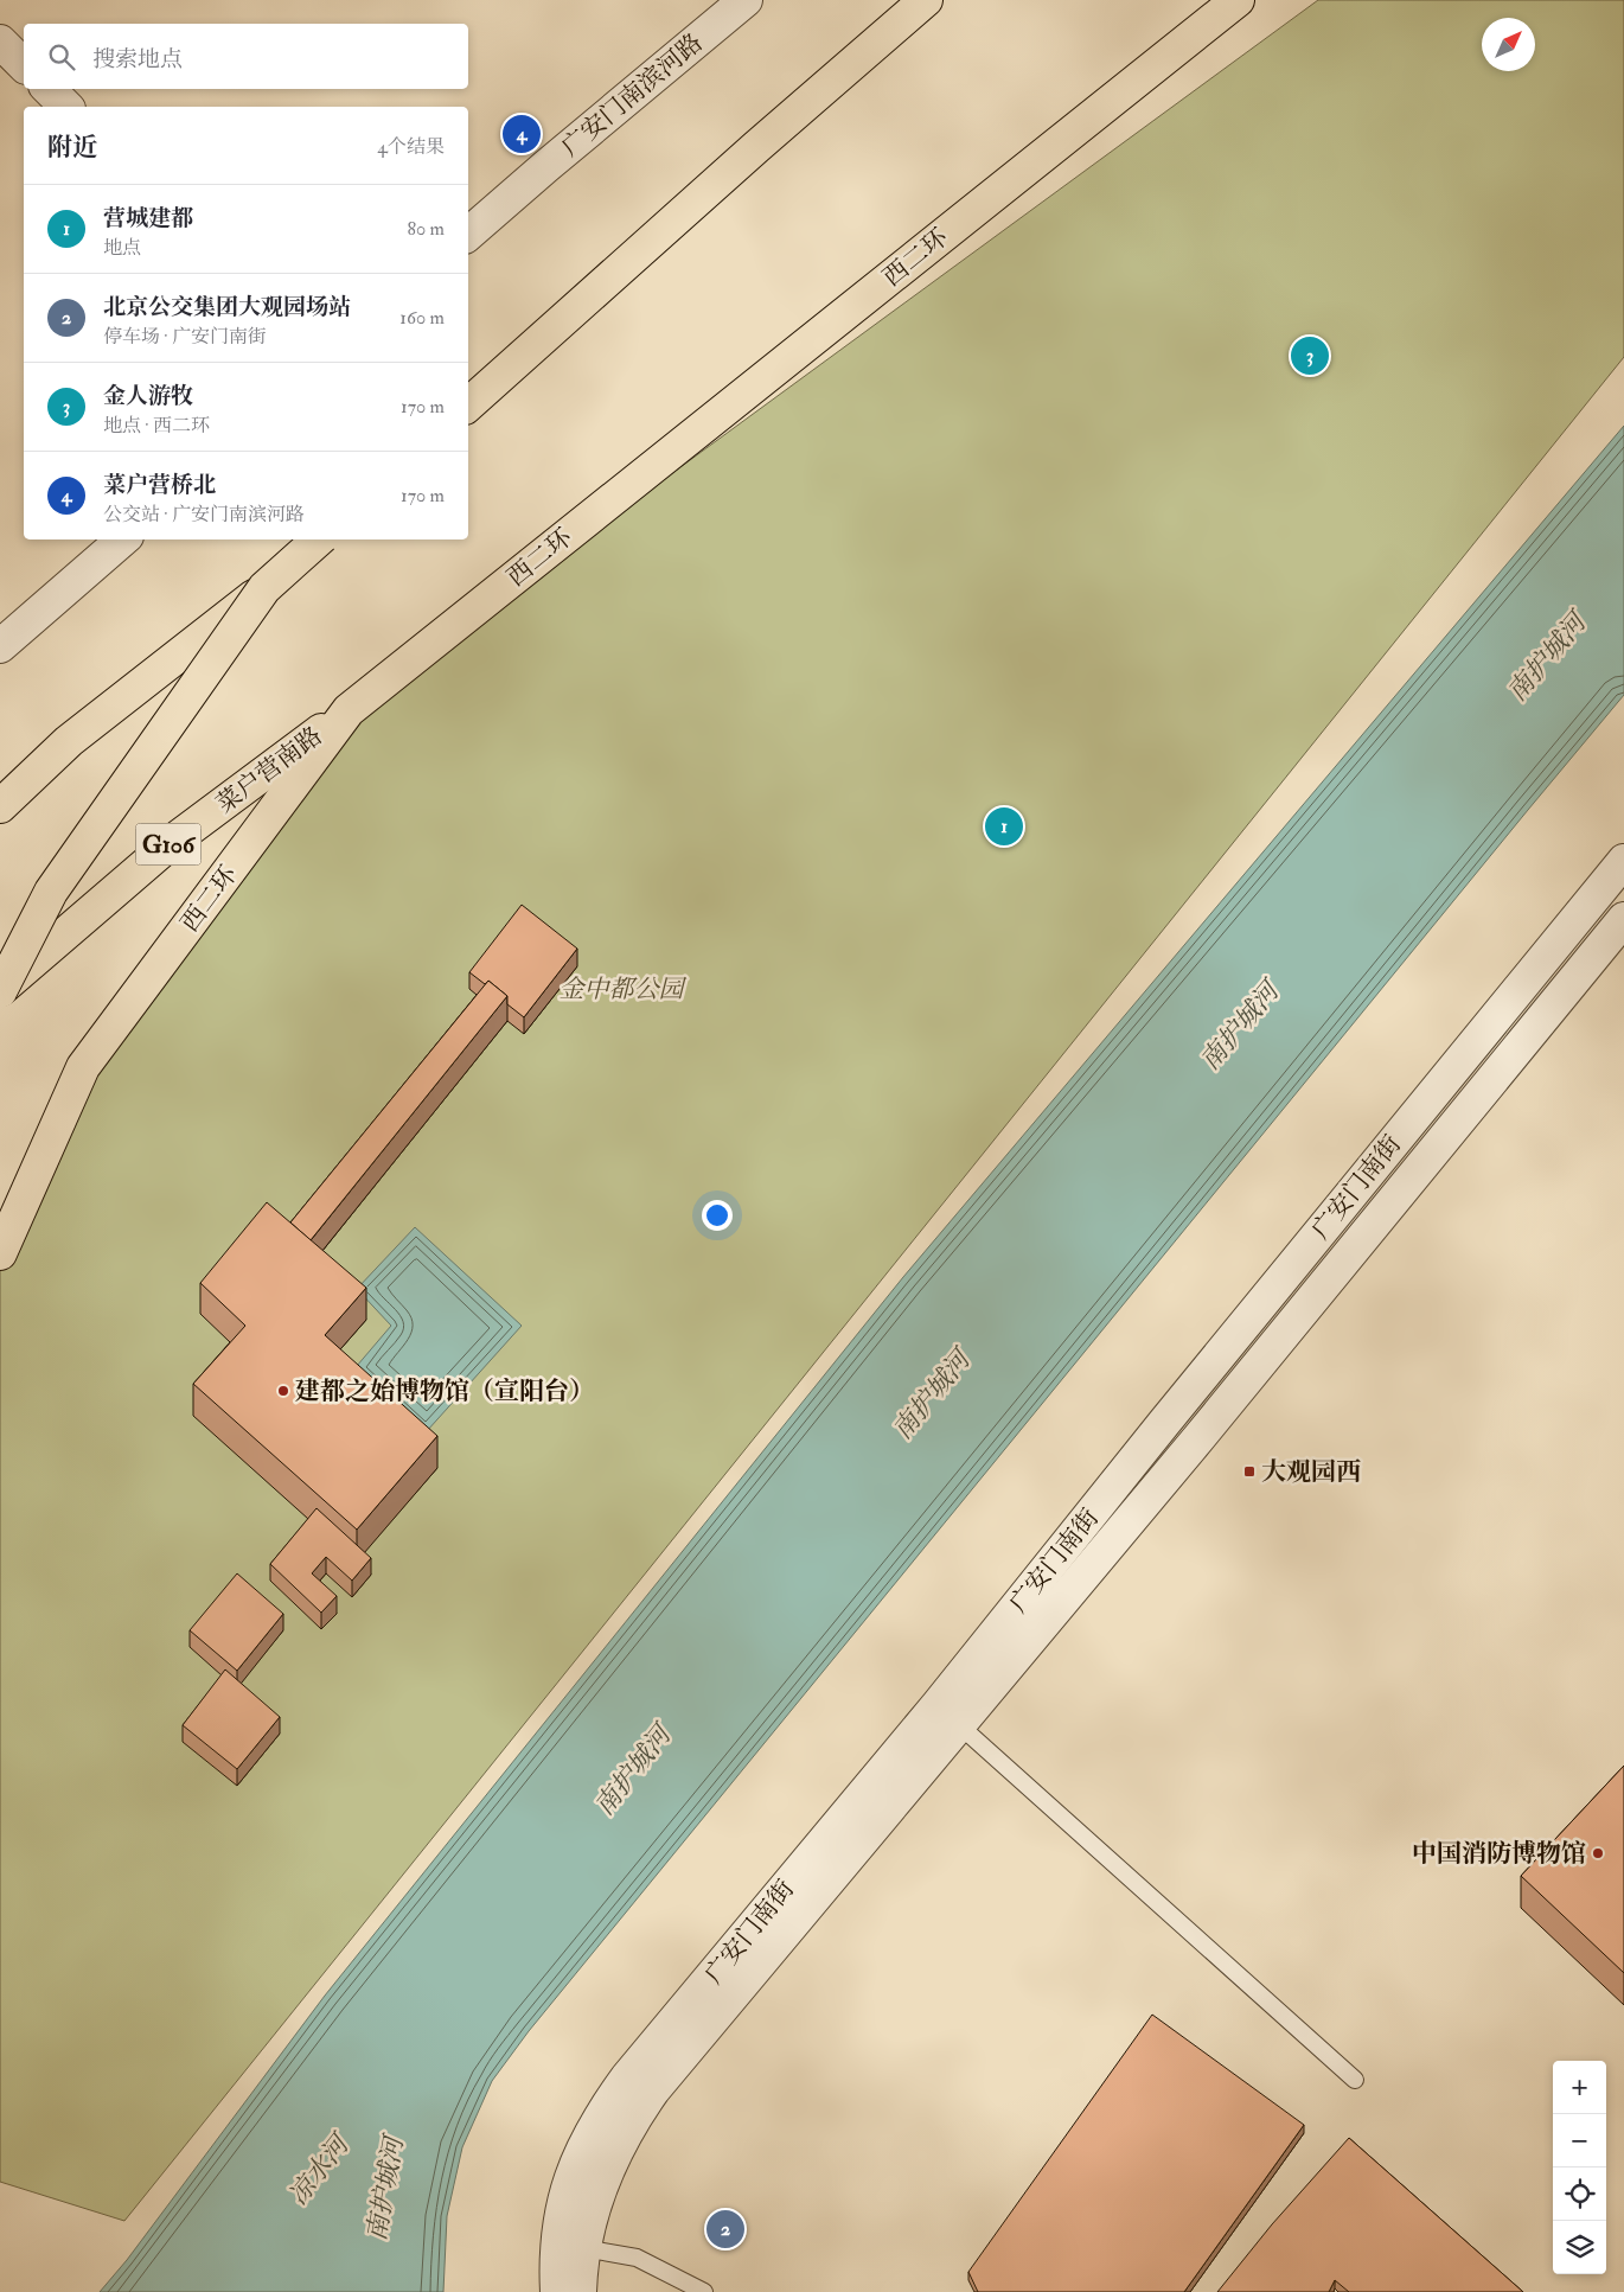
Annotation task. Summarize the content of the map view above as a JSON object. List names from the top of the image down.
{
  "streets": {
    "highway": ["西二环", "菜户营南路", "G106"],
    "street": ["广安门南滨河路", "广安门南街"]
  },
  "crossings": [
    ["西二环", "菜户营南路"]
  ],
  "water": ["南护城河", "凉水河"],
  "parks": ["金中都公园"],
  "places": {
    "other": ["建都之始博物馆（宣阳台）", "中国消防博物馆"],
    "transit": ["大观园西"]
  },
  "north": "top right",
  "page": {
    "search": "搜索地点",
    "heading": ["附近", "4个结果"],
    "pins": [
      "4",
      "3",
      "1",
      "2"
    ],
    "list": [
      {
        "mark": "1",
        "name": "营城建都",
        "note": "地点",
        "value": "80 m"
      },
      {
        "mark": "2",
        "name": "北京公交集团大观园场站",
        "note": "停车场 · 广安门南街",
        "value": "160 m"
      },
      {
        "mark": "3",
        "name": "金人游牧",
        "note": "地点 · 西二环",
        "value": "170 m"
      },
      {
        "mark": "4",
        "name": "菜户营桥北",
        "note": "公交站 · 广安门南滨河路",
        "value": "170 m"
      }
    ],
    "map_buttons": ["+", "−"]
  }
}
